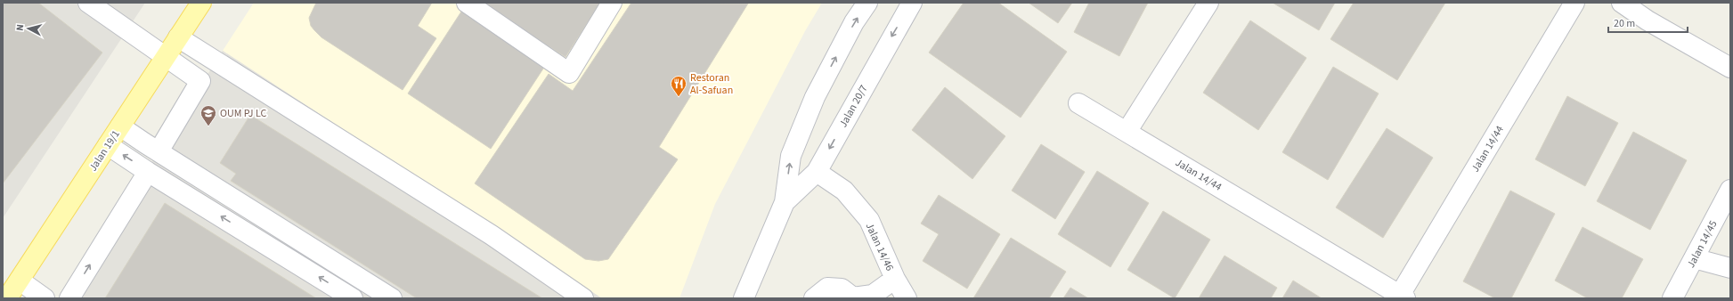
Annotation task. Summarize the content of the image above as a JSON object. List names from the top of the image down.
{
  "streets": {
    "main road": ["Jalan 19/1"],
    "street": [
      "Jalan 20/7",
      "Jalan 14/44",
      "Jalan 14/45",
      "Jalan 14/46"
    ]
  },
  "crossings": [
    ["Jalan 20/7", "Jalan 14/46"]
  ],
  "places": {
    "restaurant": ["Restoran Al-Safuan"],
    "school or university": ["OUM PJ LC"]
  },
  "scale_bar": "20 m",
  "north": "left"
}
